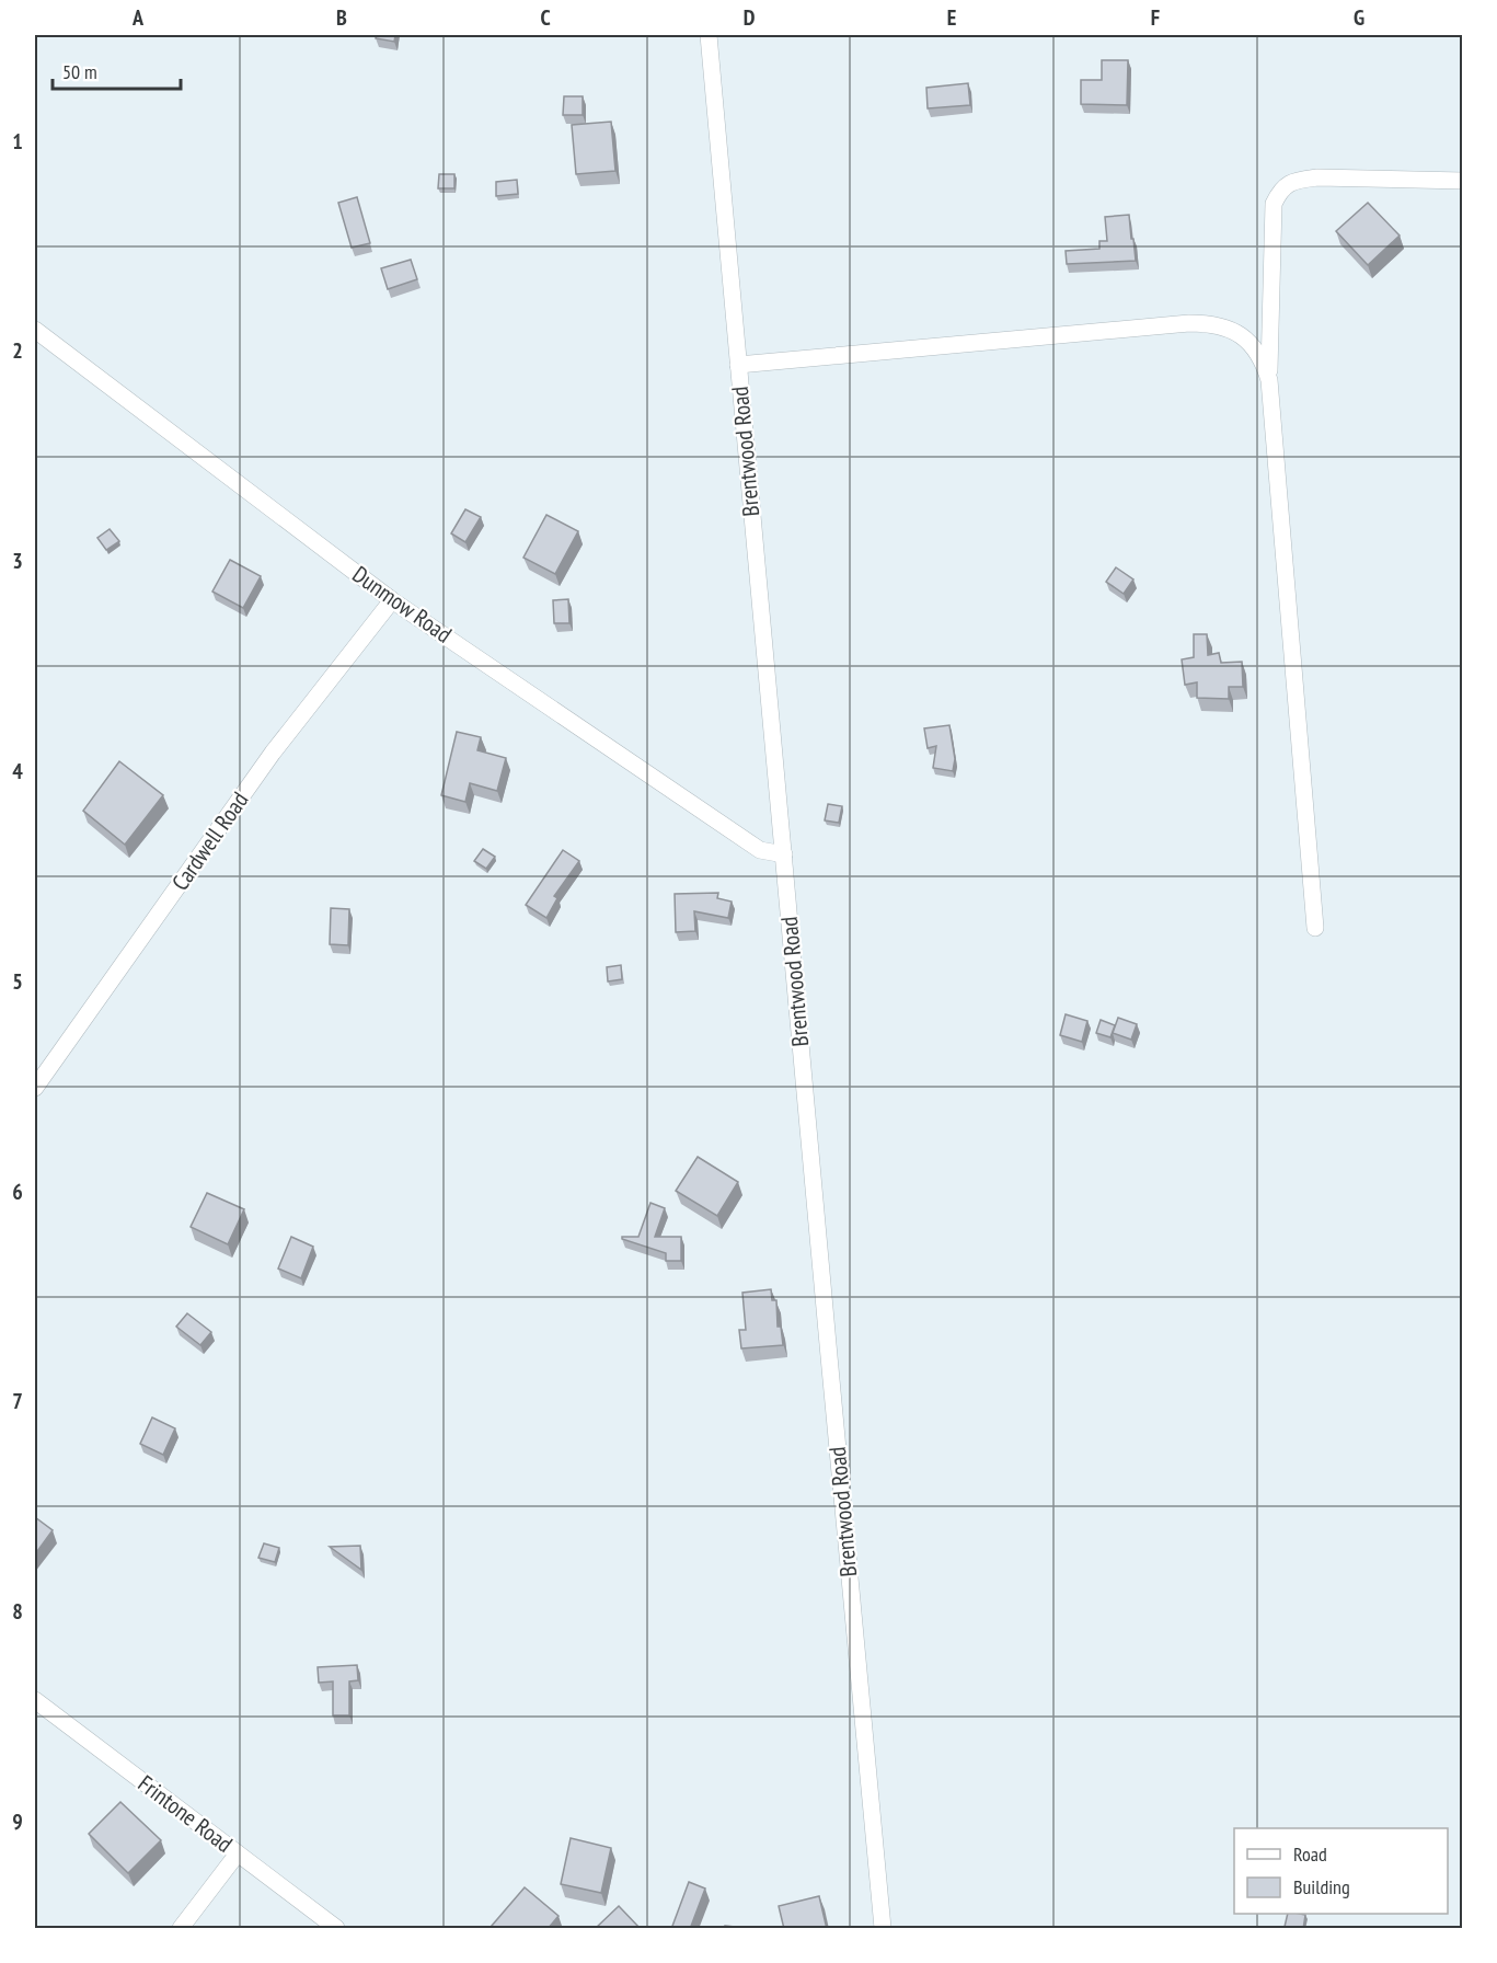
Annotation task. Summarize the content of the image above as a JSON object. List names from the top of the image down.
{
  "streets": {
    "street": [
      "Brentwood Road",
      "Dunmow Road",
      "Cardwell Road",
      "Frintone Road"
    ]
  },
  "crossings": [
    ["Brentwood Road", "Dunmow Road"],
    ["Dunmow Road", "Cardwell Road"]
  ],
  "legend": ["Road", "Building"],
  "scale_bar": "50 m",
  "grid": {
    "columns": [
      "A",
      "B",
      "C",
      "D",
      "E",
      "F",
      "G"
    ],
    "rows": [
      "1",
      "2",
      "3",
      "4",
      "5",
      "6",
      "7",
      "8",
      "9"
    ]
  }
}
